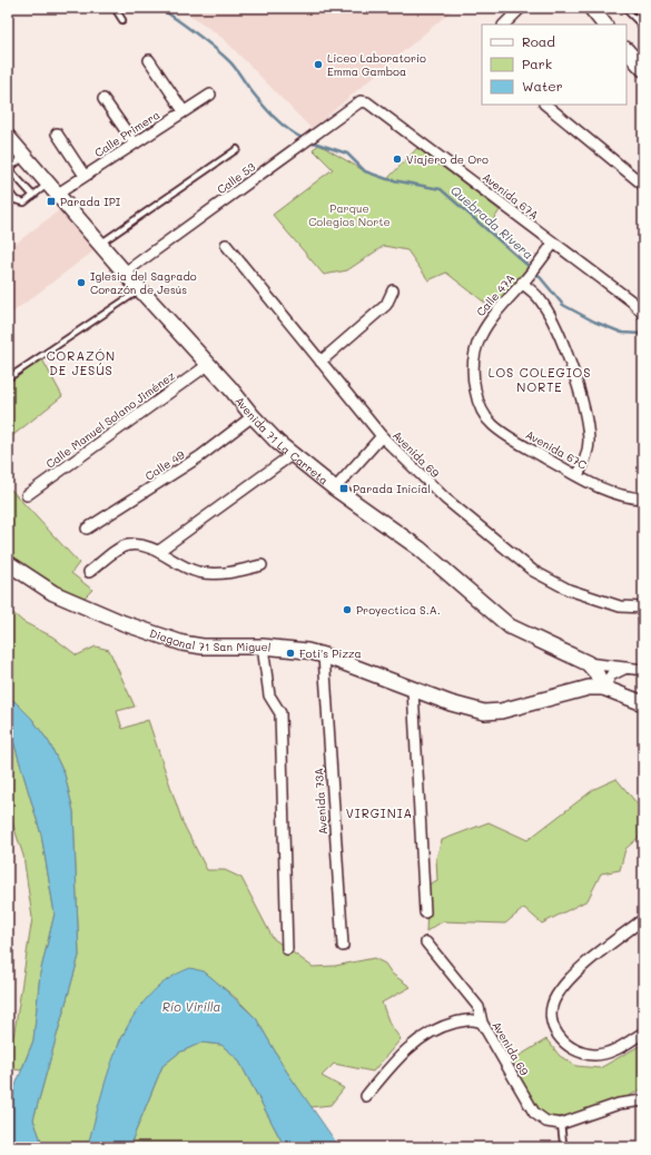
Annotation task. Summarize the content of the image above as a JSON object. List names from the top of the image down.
{
  "streets": {
    "street": [
      "Calle Primera",
      "Calle 53",
      "Avenida 67A",
      "Calle 47A",
      "Calle Manuel Solano Jiménez",
      "Avenida 71 La Carreta",
      "Avenida 67C",
      "Avenida 69",
      "Calle 49",
      "Diagonal 71 San Miguel",
      "Avenida 73A"
    ]
  },
  "crossings": [
    ["Calle Primera", "Avenida 71 La Carreta"],
    ["Calle 53", "Avenida 67A"],
    ["Calle 53", "Avenida 71 La Carreta"],
    ["Avenida 67A", "Calle 47A"],
    ["Calle 47A", "Avenida 67C"],
    ["Calle Manuel Solano Jiménez", "Avenida 71 La Carreta"],
    ["Avenida 71 La Carreta", "Calle 49"],
    ["Avenida 71 La Carreta", "Diagonal 71 San Miguel"],
    ["Diagonal 71 San Miguel", "Avenida 73A"]
  ],
  "districts": ["CORAZÓN DE JESÚS", "LOS COLEGIOS NORTE", "VIRGINIA"],
  "water": ["Quebrada Rivera", "Río Virilla"],
  "parks": ["Parque Colegios Norte"],
  "places": {
    "other": [
      "Liceo Laboratorio Emma Gamboa",
      "Viajero de Oro",
      "Iglesia del Sagrado Corazón de Jesús",
      "Proyectica S.A.",
      "Foti's Pizza"
    ],
    "transit": ["Parada IPI", "Parada Inicial"]
  },
  "legend": ["Road", "Park", "Water"]
}
